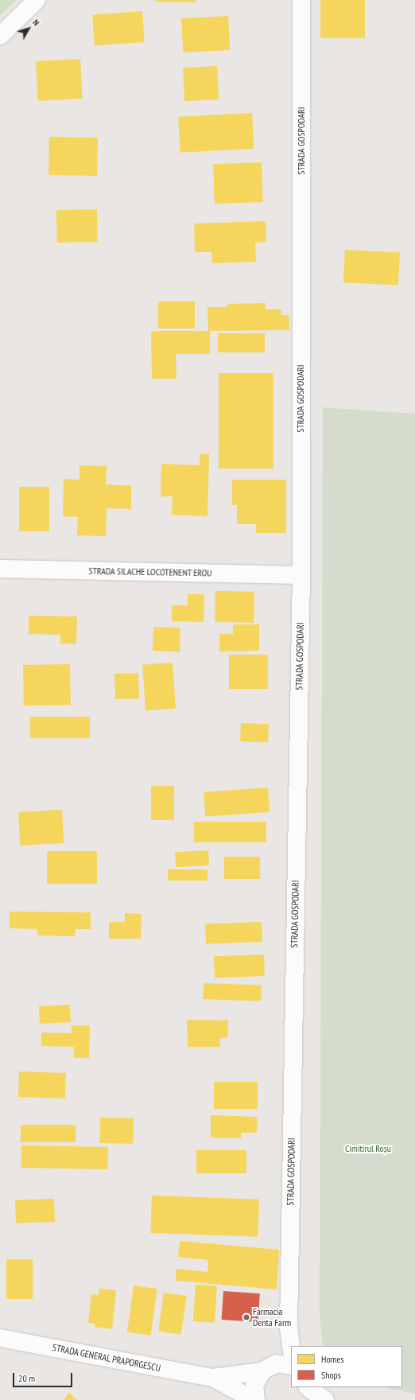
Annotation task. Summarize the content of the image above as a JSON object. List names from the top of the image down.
{
  "streets": {
    "street": ["STRADA GOSPODARI", "STRADA SILACHE LOCOTENENT EROU", "STRADA GENERAL PRAPORGESCU"]
  },
  "crossings": [
    ["STRADA GOSPODARI", "STRADA SILACHE LOCOTENENT EROU"],
    ["STRADA GOSPODARI", "STRADA GENERAL PRAPORGESCU"]
  ],
  "parks": ["Cimitirul Roșu"],
  "places": ["Farmacia Denta Farm"],
  "legend": ["Homes", "Shops"],
  "scale_bar": "20 m",
  "north": "top right"
}
